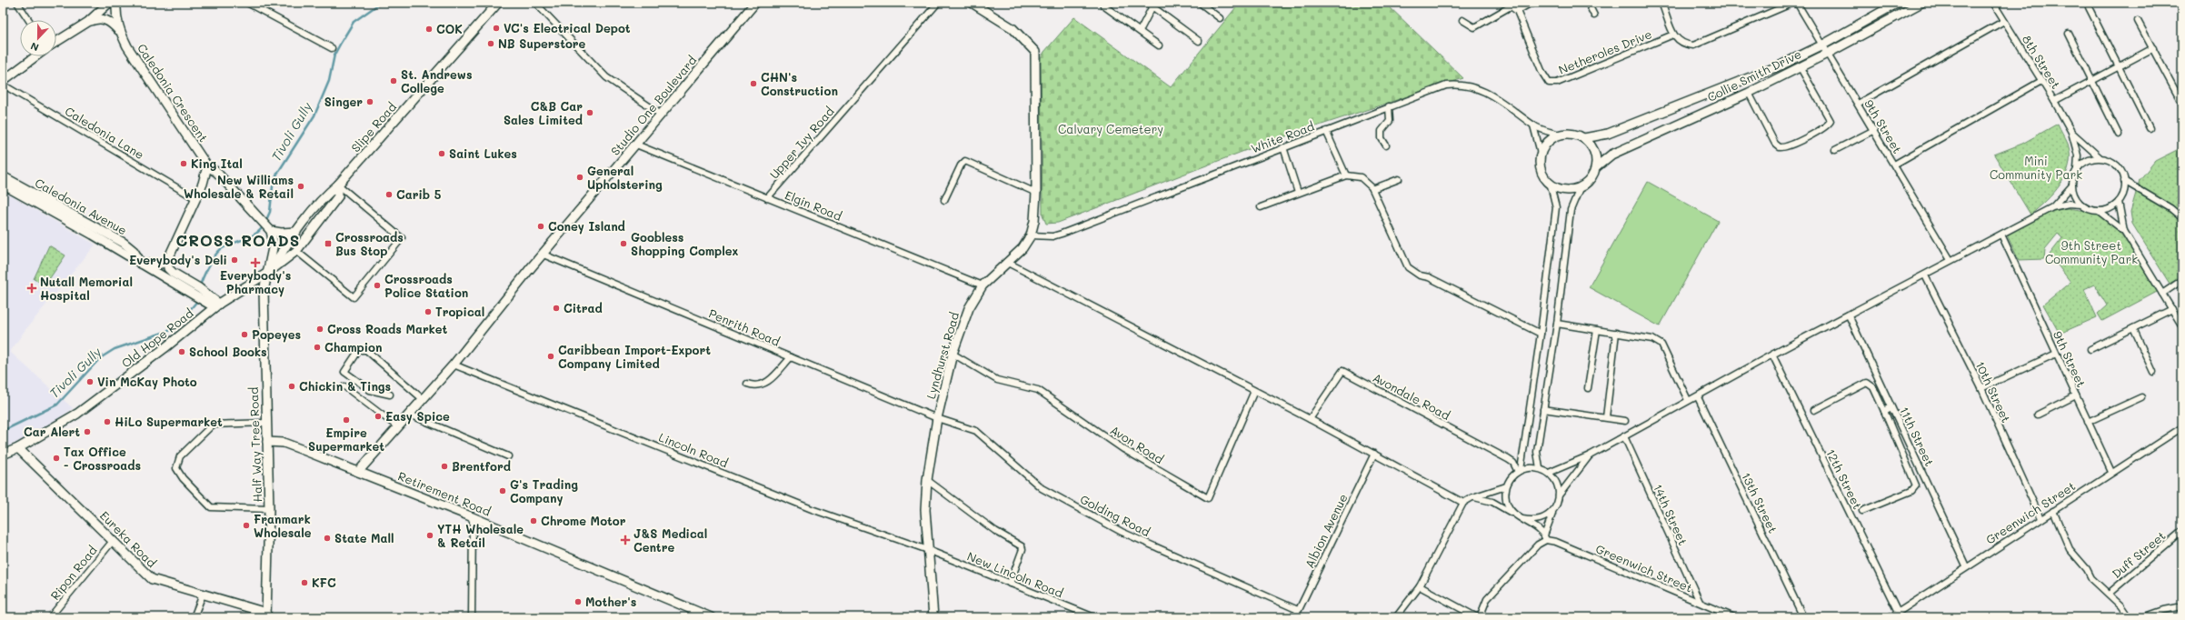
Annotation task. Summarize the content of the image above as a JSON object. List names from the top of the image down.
{
  "streets": {
    "main road": [
      "Collie Smith Drive",
      "Caledonia Crescent",
      "Studio One Boulevard",
      "Slipe Road",
      "Caledonia Avenue",
      "Old Hope Road",
      "Lyndhurst Road",
      "Half Way Tree Road",
      "Retirement Road",
      "Eureka Road"
    ],
    "street": [
      "Netheroles Drive",
      "8th Street",
      "9th Street",
      "Caledonia Lane",
      "White Road",
      "Upper Ivy Road",
      "Elgin Road",
      "Penrith Road",
      "10th Street",
      "Avondale Road",
      "11th Street",
      "Avon Road",
      "Lincoln Road",
      "12th Street",
      "13th Street",
      "Greenwich Street",
      "14th Street",
      "Golding Road",
      "Albion Avenue",
      "Duff Street",
      "Ripon Road",
      "New Lincoln Road"
    ]
  },
  "crossings": [
    ["Collie Smith Drive", "9th Street"],
    ["Collie Smith Drive", "White Road"],
    ["Studio One Boulevard", "Elgin Road"],
    ["Studio One Boulevard", "Penrith Road"],
    ["Studio One Boulevard", "Lincoln Road"],
    ["Studio One Boulevard", "Retirement Road"],
    ["9th Street", "Greenwich Street"],
    ["Slipe Road", "Old Hope Road"],
    ["Slipe Road", "Half Way Tree Road"],
    ["White Road", "Lyndhurst Road"],
    ["Upper Ivy Road", "Elgin Road"],
    ["Elgin Road", "Lyndhurst Road"],
    ["Penrith Road", "Lyndhurst Road"],
    ["Penrith Road", "Golding Road"],
    ["Old Hope Road", "Half Way Tree Road"],
    ["Old Hope Road", "Eureka Road"],
    ["Lyndhurst Road", "Avon Road"],
    ["Lyndhurst Road", "Lincoln Road"],
    ["Lyndhurst Road", "Golding Road"],
    ["Lyndhurst Road", "New Lincoln Road"],
    ["10th Street", "Greenwich Street"],
    ["Avondale Road", "Greenwich Street"],
    ["11th Street", "Greenwich Street"],
    ["Half Way Tree Road", "Retirement Road"],
    ["Half Way Tree Road", "Eureka Road"],
    ["Lincoln Road", "New Lincoln Road"],
    ["12th Street", "Greenwich Street"],
    ["Greenwich Street", "14th Street"],
    ["Golding Road", "Albion Avenue"],
    ["Eureka Road", "Ripon Road"]
  ],
  "districts": ["CROSS ROADS"],
  "water": ["Tivoli Gully"],
  "parks": ["Calvary Cemetery", "Mini Community Park", "9th Street Community Park"],
  "places": {
    "other": [
      "VC's Electrical Depot",
      "COK",
      "NB Superstore",
      "St. Andrews College",
      "CHN's Construction",
      "Singer",
      "C&B Car Sales Limited",
      "Saint Lukes",
      "King Ital",
      "General Upholstering",
      "New Williams Wholesale & Retail",
      "Carib 5",
      "Coney Island",
      "Goobless Shopping Complex",
      "Everybody's Deli",
      "Crossroads Police Station",
      "Citrad",
      "Tropical",
      "Cross Roads Market",
      "Popeyes",
      "Champion",
      "School Books",
      "Caribbean Import-Export Company Limited",
      "Vin McKay Photo",
      "Chickin & Tings",
      "Easy Spice",
      "Empire Supermarket",
      "HiLo Supermarket",
      "Car Alert",
      "Tax Office - Crossroads",
      "Brentford",
      "G's Trading Company",
      "Chrome Motor",
      "Franmark Wholesale",
      "YTH Wholesale & Retail",
      "State Mall",
      "KFC",
      "Mother's"
    ],
    "transit": ["Crossroads Bus Stop"],
    "health": ["Everybody's Pharmacy", "Nutall Memorial Hospital", "J&S Medical Centre"]
  },
  "north": "bottom"
}
